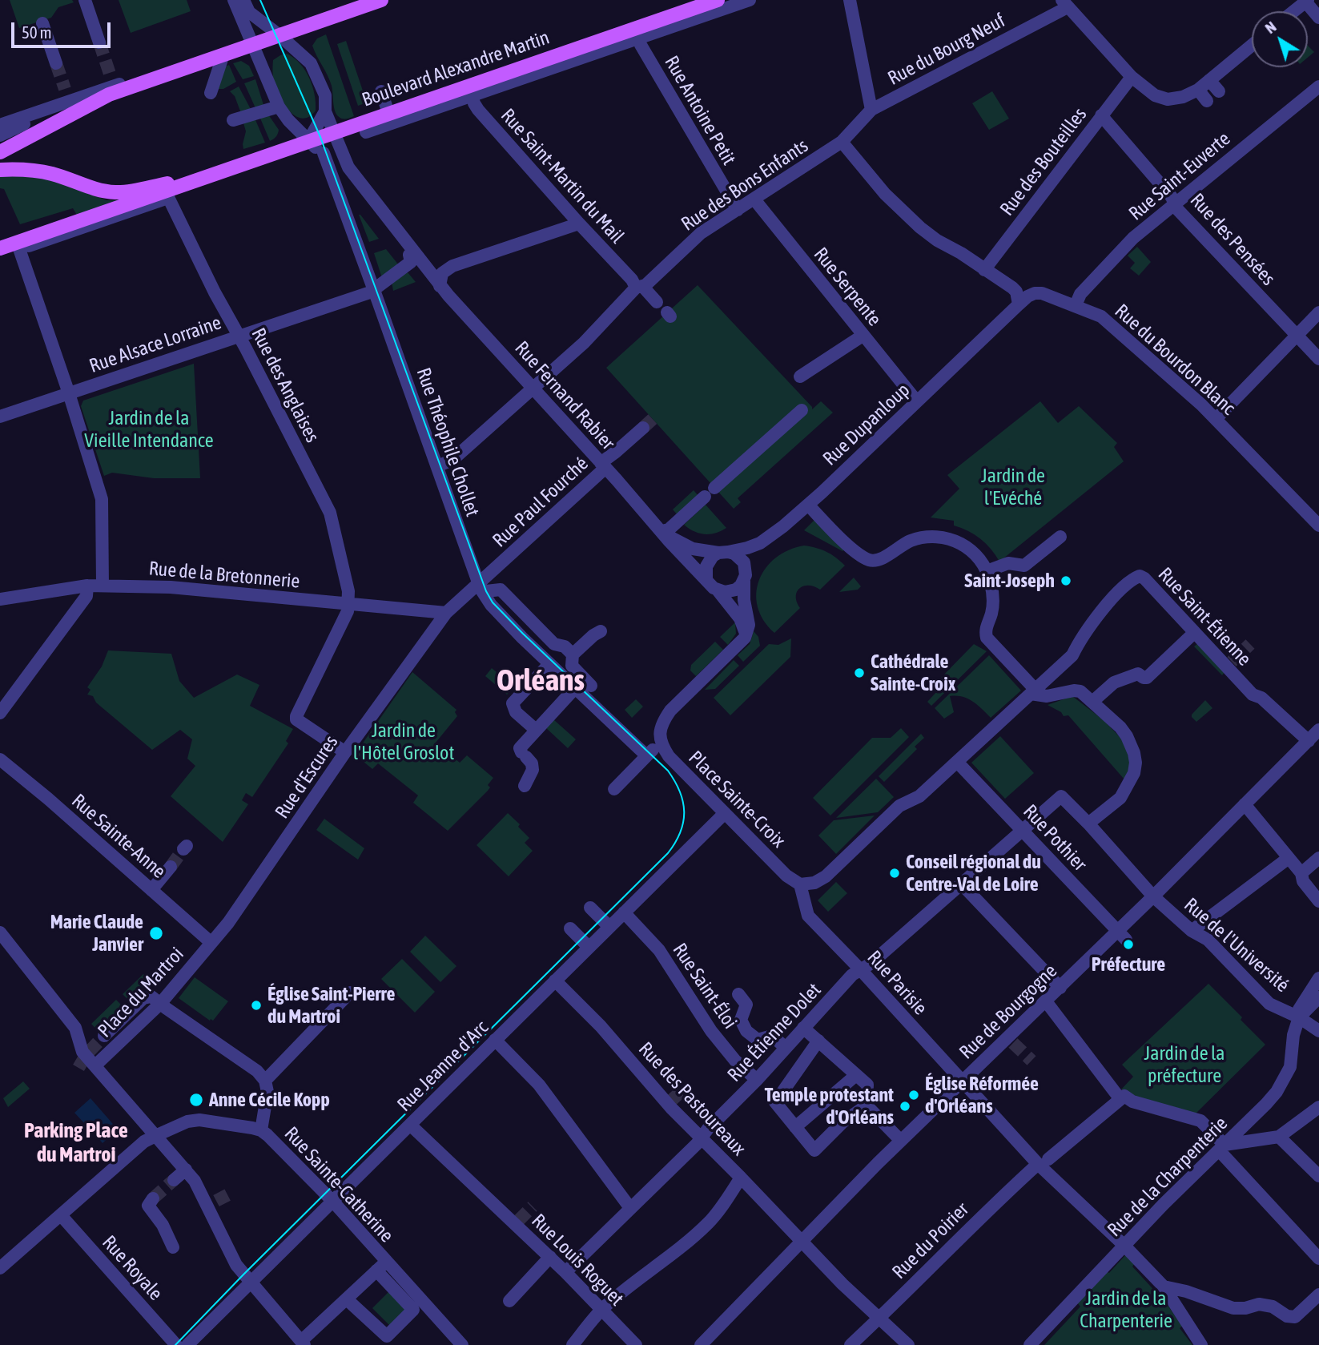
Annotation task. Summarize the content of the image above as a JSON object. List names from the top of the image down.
{
  "streets": {
    "main road": ["Boulevard Alexandre Martin"],
    "street": [
      "Rue du Bourg Neuf",
      "Rue Antoine Petit",
      "Rue des Bouteilles",
      "Rue Saint-Martin du Mail",
      "Rue Saint-Euverte",
      "Rue des Bons Enfants",
      "Rue des Pensées",
      "Rue Serpente",
      "Rue Alsace Lorraine",
      "Rue du Bourdon Blanc",
      "Rue des Anglaises",
      "Rue Fernand Rabier",
      "Rue Dupanloup",
      "Rue Théophile Chollet",
      "Rue Paul Fourché",
      "Rue de la Bretonnerie",
      "Rue Saint-Étienne",
      "Rue d'Escures",
      "Place Sainte-Croix",
      "Rue Sainte-Anne",
      "Rue Pothier",
      "Rue de l'Université",
      "Rue Parisie",
      "Rue Saint-Éloi",
      "Place du Martroi",
      "Rue de Bourgogne",
      "Rue Étienne Dolet",
      "Rue Jeanne d'Arc",
      "Rue des Pastoureaux",
      "Rue de la Charpenterie",
      "Rue Sainte-Catherine",
      "Rue du Poirier",
      "Rue Louis Roguet",
      "Rue Royale"
    ]
  },
  "crossings": [
    ["Rue du Bourg Neuf", "Rue des Bons Enfants"],
    ["Boulevard Alexandre Martin", "Rue Antoine Petit"],
    ["Boulevard Alexandre Martin", "Rue Saint-Martin du Mail"],
    ["Boulevard Alexandre Martin", "Rue des Anglaises"],
    ["Rue Antoine Petit", "Rue des Bons Enfants"],
    ["Rue des Bouteilles", "Rue des Pensées"],
    ["Rue Saint-Martin du Mail", "Rue des Bons Enfants"],
    ["Rue Saint-Euverte", "Rue des Pensées"],
    ["Rue Saint-Euverte", "Rue du Bourdon Blanc"],
    ["Rue des Bons Enfants", "Rue Serpente"],
    ["Rue des Bons Enfants", "Rue Fernand Rabier"],
    ["Rue des Bons Enfants", "Rue Théophile Chollet"],
    ["Rue Alsace Lorraine", "Rue des Anglaises"],
    ["Rue Alsace Lorraine", "Rue Théophile Chollet"],
    ["Rue du Bourdon Blanc", "Rue Dupanloup"],
    ["Rue des Anglaises", "Rue de la Bretonnerie"],
    ["Rue Fernand Rabier", "Rue Dupanloup"],
    ["Rue Fernand Rabier", "Rue Paul Fourché"],
    ["Rue Théophile Chollet", "Rue Paul Fourché"],
    ["Rue Théophile Chollet", "Rue d'Escures"],
    ["Rue Paul Fourché", "Rue d'Escures"],
    ["Rue de la Bretonnerie", "Rue d'Escures"],
    ["Rue Saint-Étienne", "Rue de Bourgogne"],
    ["Rue d'Escures", "Rue Sainte-Anne"],
    ["Rue d'Escures", "Place du Martroi"],
    ["Place Sainte-Croix", "Rue Parisie"],
    ["Place Sainte-Croix", "Rue Jeanne d'Arc"],
    ["Rue Sainte-Anne", "Place du Martroi"],
    ["Rue Pothier", "Rue de Bourgogne"],
    ["Rue Pothier", "Rue Étienne Dolet"],
    ["Rue de l'Université", "Rue de Bourgogne"],
    ["Rue de l'Université", "Rue Étienne Dolet"],
    ["Rue de l'Université", "Rue de la Charpenterie"],
    ["Rue Parisie", "Rue de Bourgogne"],
    ["Rue Parisie", "Rue Étienne Dolet"],
    ["Rue Parisie", "Rue de la Charpenterie"],
    ["Rue Parisie", "Rue du Poirier"],
    ["Rue Saint-Éloi", "Rue Étienne Dolet"],
    ["Rue Saint-Éloi", "Rue Jeanne d'Arc"],
    ["Place du Martroi", "Rue Jeanne d'Arc"],
    ["Place du Martroi", "Rue Sainte-Catherine"],
    ["Rue de Bourgogne", "Rue des Pastoureaux"],
    ["Rue Étienne Dolet", "Rue des Pastoureaux"],
    ["Rue Étienne Dolet", "Rue Louis Roguet"],
    ["Rue Jeanne d'Arc", "Rue des Pastoureaux"],
    ["Rue Jeanne d'Arc", "Rue Sainte-Catherine"],
    ["Rue Jeanne d'Arc", "Rue Louis Roguet"],
    ["Rue des Pastoureaux", "Rue du Poirier"]
  ],
  "districts": ["Orléans", "Parking Place du Martroi"],
  "parks": [
    "Jardin de la Vieille Intendance",
    "Jardin de l'Evéché",
    "Jardin de l'Hôtel Groslot",
    "Jardin de la préfecture",
    "Jardin de la Charpenterie"
  ],
  "places": [
    "Saint-Joseph",
    "Cathédrale Sainte-Croix",
    "Conseil régional du Centre-Val de Loire",
    "Marie Claude Janvier",
    "Préfecture",
    "Église Saint-Pierre du Martroi",
    "Église Réformée d'Orléans",
    "Anne Cécile Kopp",
    "Temple protestant d'Orléans"
  ],
  "scale_bar": "50 m",
  "north": "top left"
}
